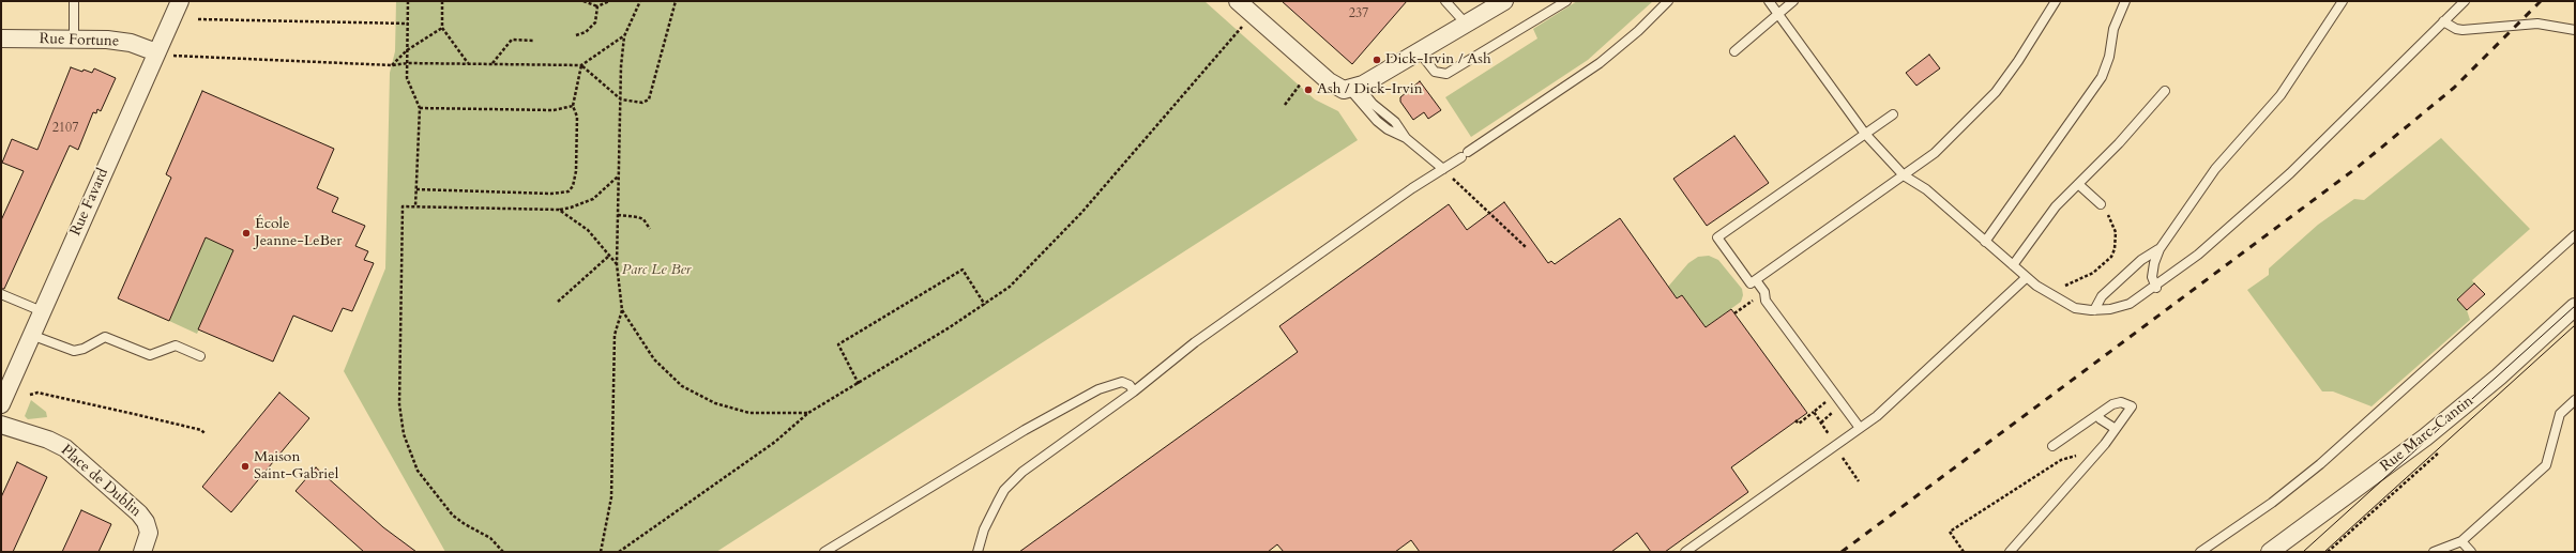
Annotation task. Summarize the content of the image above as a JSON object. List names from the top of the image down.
{
  "streets": {
    "street": [
      "Rue Fortune",
      "Rue Favard",
      "Rue Marc-Cantin",
      "Place de Dublin"
    ]
  },
  "crossings": [
    ["Rue Fortune", "Rue Favard"]
  ],
  "parks": ["Parc Le Ber"],
  "places": [
    "Dick-Irvin / Ash",
    "Ash / Dick-Irvin",
    "École Jeanne-LeBer",
    "Maison Saint-Gabriel"
  ],
  "house_numbers": ["237", "2107"]
}
